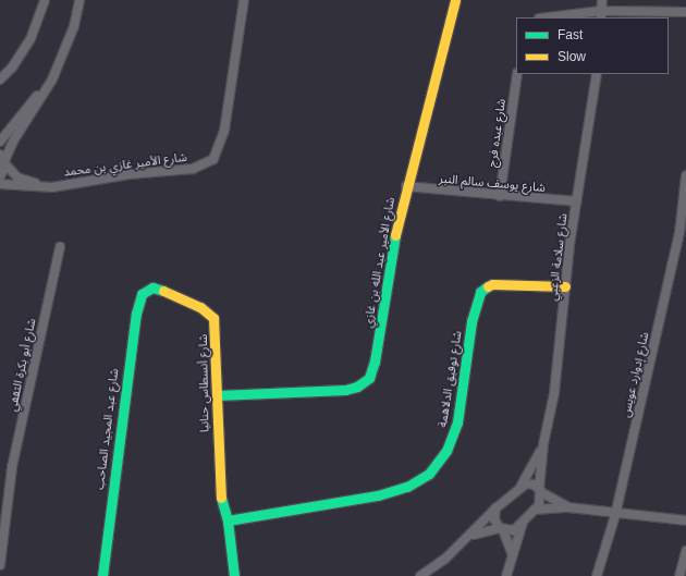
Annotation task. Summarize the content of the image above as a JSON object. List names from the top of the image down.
{
  "streets": {
    "street": [
      "شارع عبده فرج",
      "شارع الأمير غازي بن محمد",
      "شارع يوسف سالم النبر",
      "شارع سلامة الزعبي",
      "شارع الأمير عبد الله بن غازي",
      "شارع أبو بكرة الثقفي",
      "شارع إدوارد عويس",
      "شارع توفيق الدلاهمة",
      "شارع أنسطاس حنانيا",
      "شارع عبد المجيد الصاحب"
    ]
  },
  "crossings": [
    ["شارع عبده فرج", "شارع يوسف سالم النبر"],
    ["شارع يوسف سالم النبر", "شارع سلامة الزعبي"],
    ["شارع يوسف سالم النبر", "شارع الأمير عبد الله بن غازي"],
    ["شارع سلامة الزعبي", "شارع توفيق الدلاهمة"],
    ["شارع الأمير عبد الله بن غازي", "شارع أنسطاس حنانيا"],
    ["شارع توفيق الدلاهمة", "شارع أنسطاس حنانيا"],
    ["شارع أنسطاس حنانيا", "شارع عبد المجيد الصاحب"]
  ],
  "legend": ["Fast", "Slow"]
}
